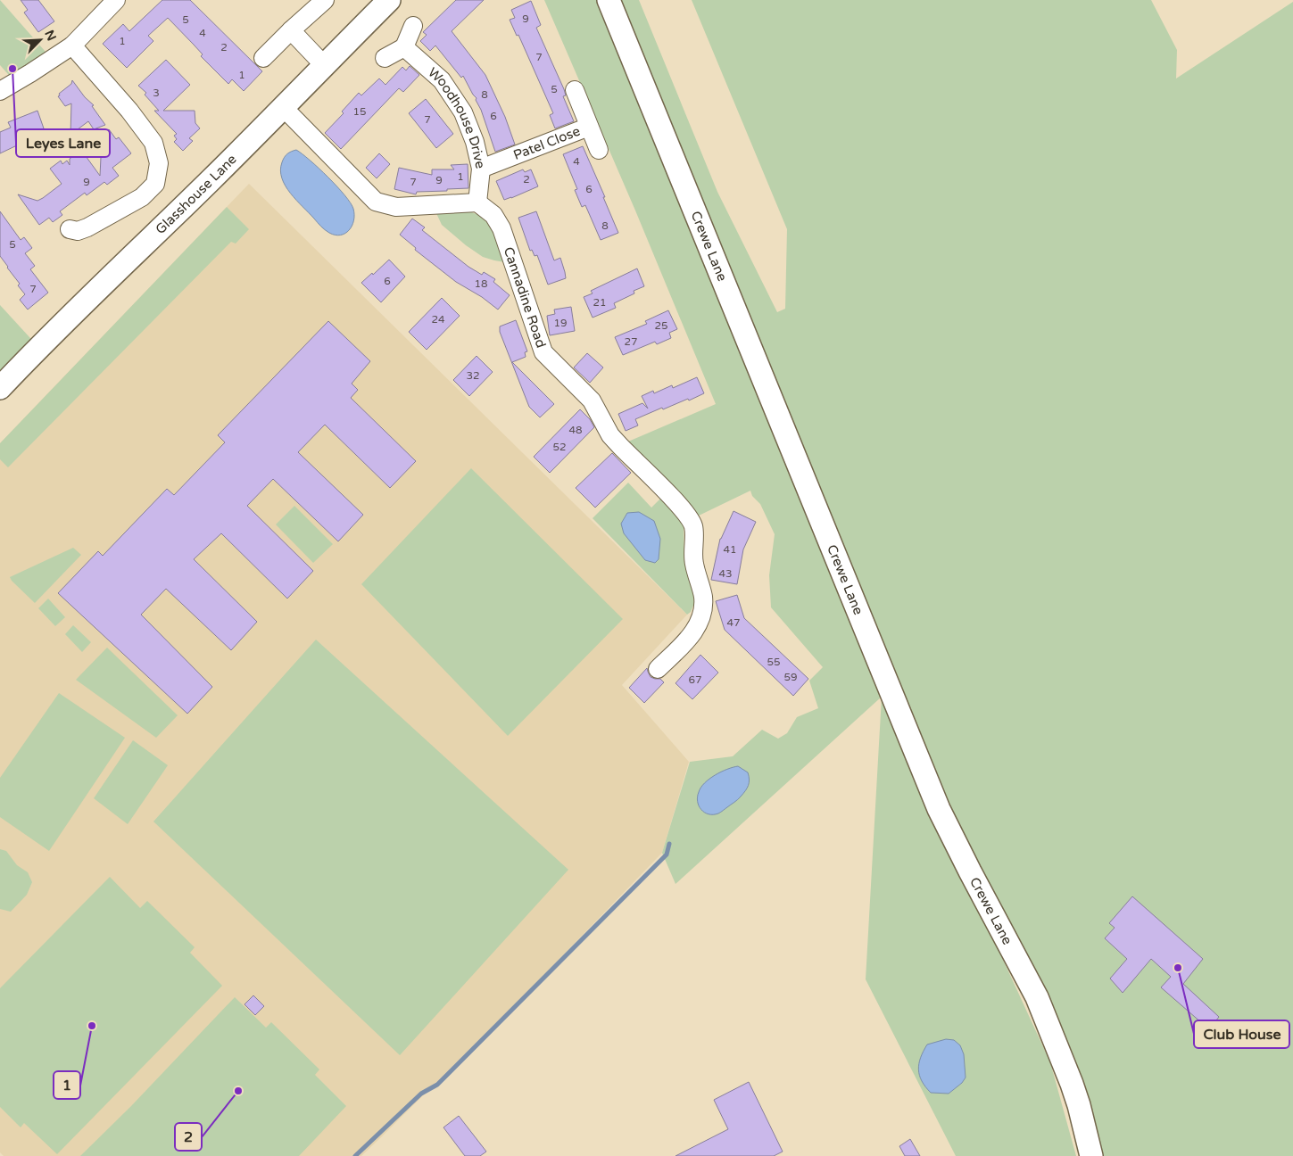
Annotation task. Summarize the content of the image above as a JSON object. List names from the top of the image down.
{
  "streets": {
    "street": [
      "Woodhouse Drive",
      "Patel Close",
      "Glasshouse Lane",
      "Crewe Lane",
      "Cannadine Road"
    ]
  },
  "crossings": [
    ["Woodhouse Drive", "Patel Close"],
    ["Woodhouse Drive", "Cannadine Road"]
  ],
  "places": [
    "Leyes Lane",
    "Club House",
    "1",
    "2"
  ],
  "house_numbers": [
    "9",
    "5",
    "4",
    "1",
    "2",
    "7",
    "1",
    "5",
    "3",
    "8",
    "15",
    "6",
    "7",
    "4",
    "1",
    "2",
    "9",
    "9",
    "7",
    "6",
    "8",
    "5",
    "6",
    "18",
    "7",
    "21",
    "24",
    "19",
    "25",
    "27",
    "32",
    "48",
    "52",
    "41",
    "43",
    "47",
    "55",
    "59",
    "67"
  ],
  "north": "top right"
}
